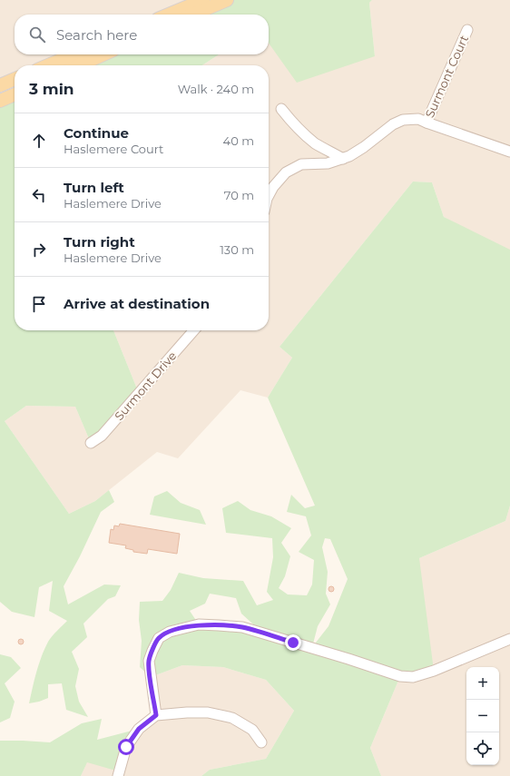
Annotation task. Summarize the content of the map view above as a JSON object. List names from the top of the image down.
{
  "streets": {
    "street": ["Surmont Court", "Surmont Drive"]
  },
  "page": {
    "search": "Search here",
    "heading": ["3 min", "Walk · 240 m"],
    "list": [
      ["Continue", "Haslemere Court", "40 m"],
      ["Turn left", "Haslemere Drive", "70 m"],
      ["Turn right", "Haslemere Drive", "130 m"],
      "Arrive at destination"
    ],
    "map_buttons": ["+", "−"]
  }
}
